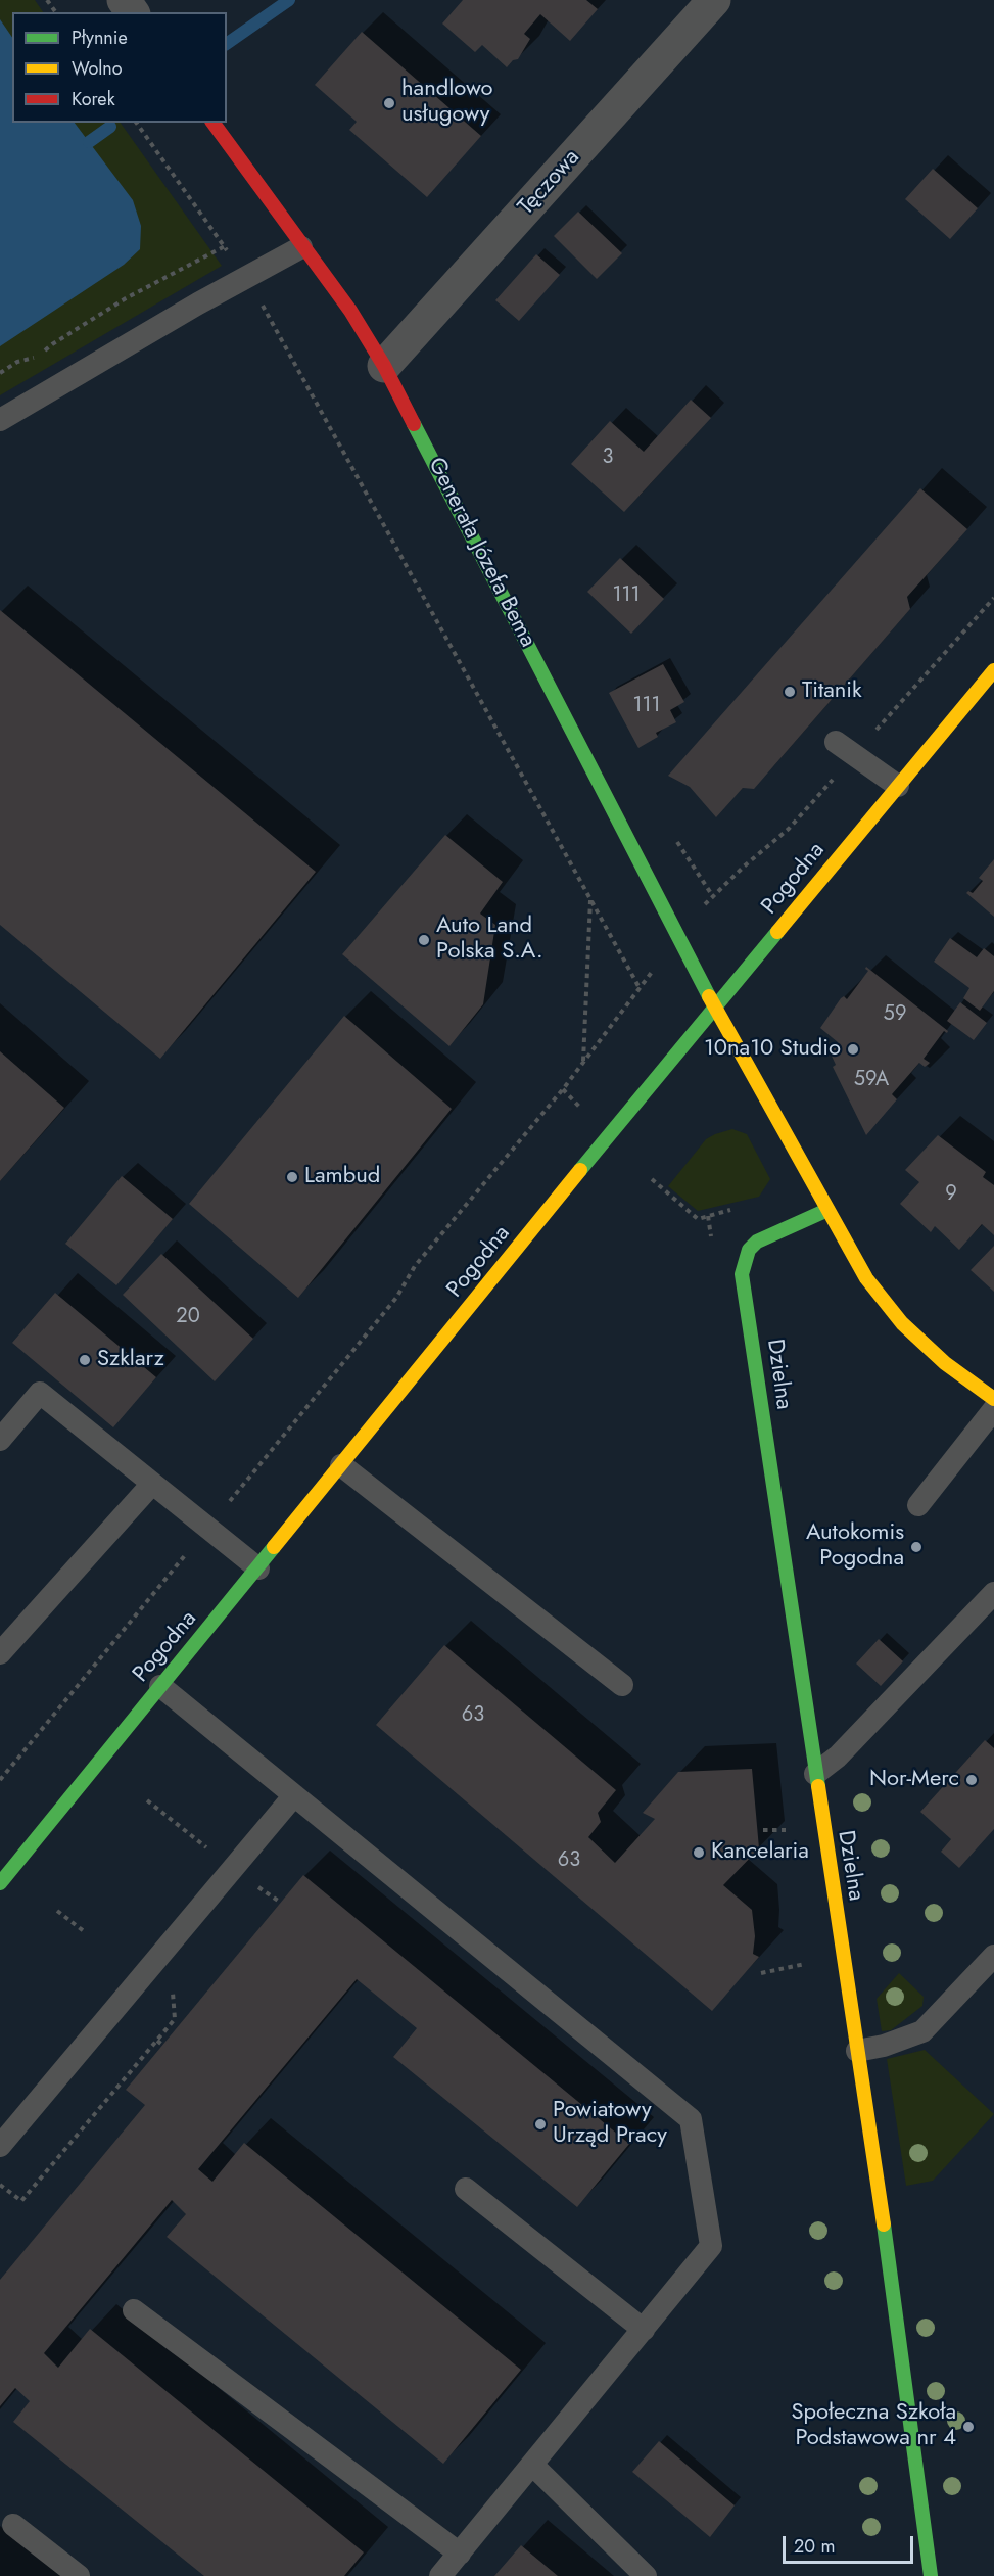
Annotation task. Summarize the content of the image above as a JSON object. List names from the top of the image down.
{
  "streets": {
    "street": [
      "Tęczowa",
      "Generała Józefa Bema",
      "Pogodna",
      "Dzielna"
    ]
  },
  "crossings": [
    ["Tęczowa", "Generała Józefa Bema"],
    ["Generała Józefa Bema", "Pogodna"],
    ["Generała Józefa Bema", "Dzielna"]
  ],
  "places": [
    "handlowo usługowy",
    "Titanik",
    "Auto Land Polska S.A.",
    "10na10 Studio",
    "Lambud",
    "Szklarz",
    "Autokomis Pogodna",
    "Nor-Merc",
    "Kancelaria",
    "Powiatowy Urząd Pracy",
    "Społeczna Szkoła Podstawowa nr 4"
  ],
  "house_numbers": [
    "3",
    "111",
    "111",
    "59",
    "59A",
    "9",
    "20",
    "63",
    "63"
  ],
  "legend": ["Płynnie", "Wolno", "Korek"],
  "scale_bar": "20 m"
}
